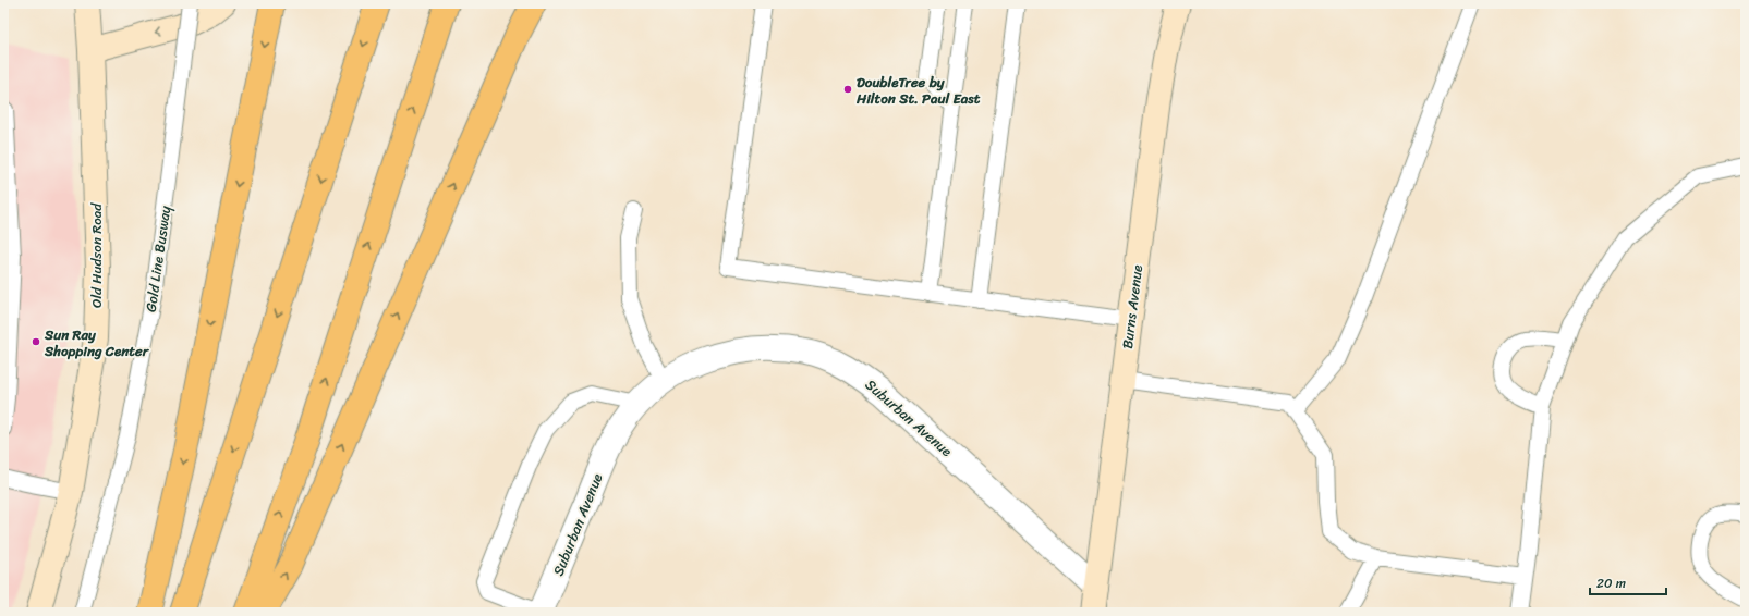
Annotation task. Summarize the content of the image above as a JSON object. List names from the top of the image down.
{
  "streets": {
    "street": ["Old Hudson Road", "Burns Avenue", "Suburban Avenue"],
    "lane": ["Gold Line Busway"]
  },
  "crossings": [
    ["Burns Avenue", "Suburban Avenue"]
  ],
  "places": ["DoubleTree by Hilton St. Paul East", "Sun Ray Shopping Center"],
  "scale_bar": "20 m"
}
